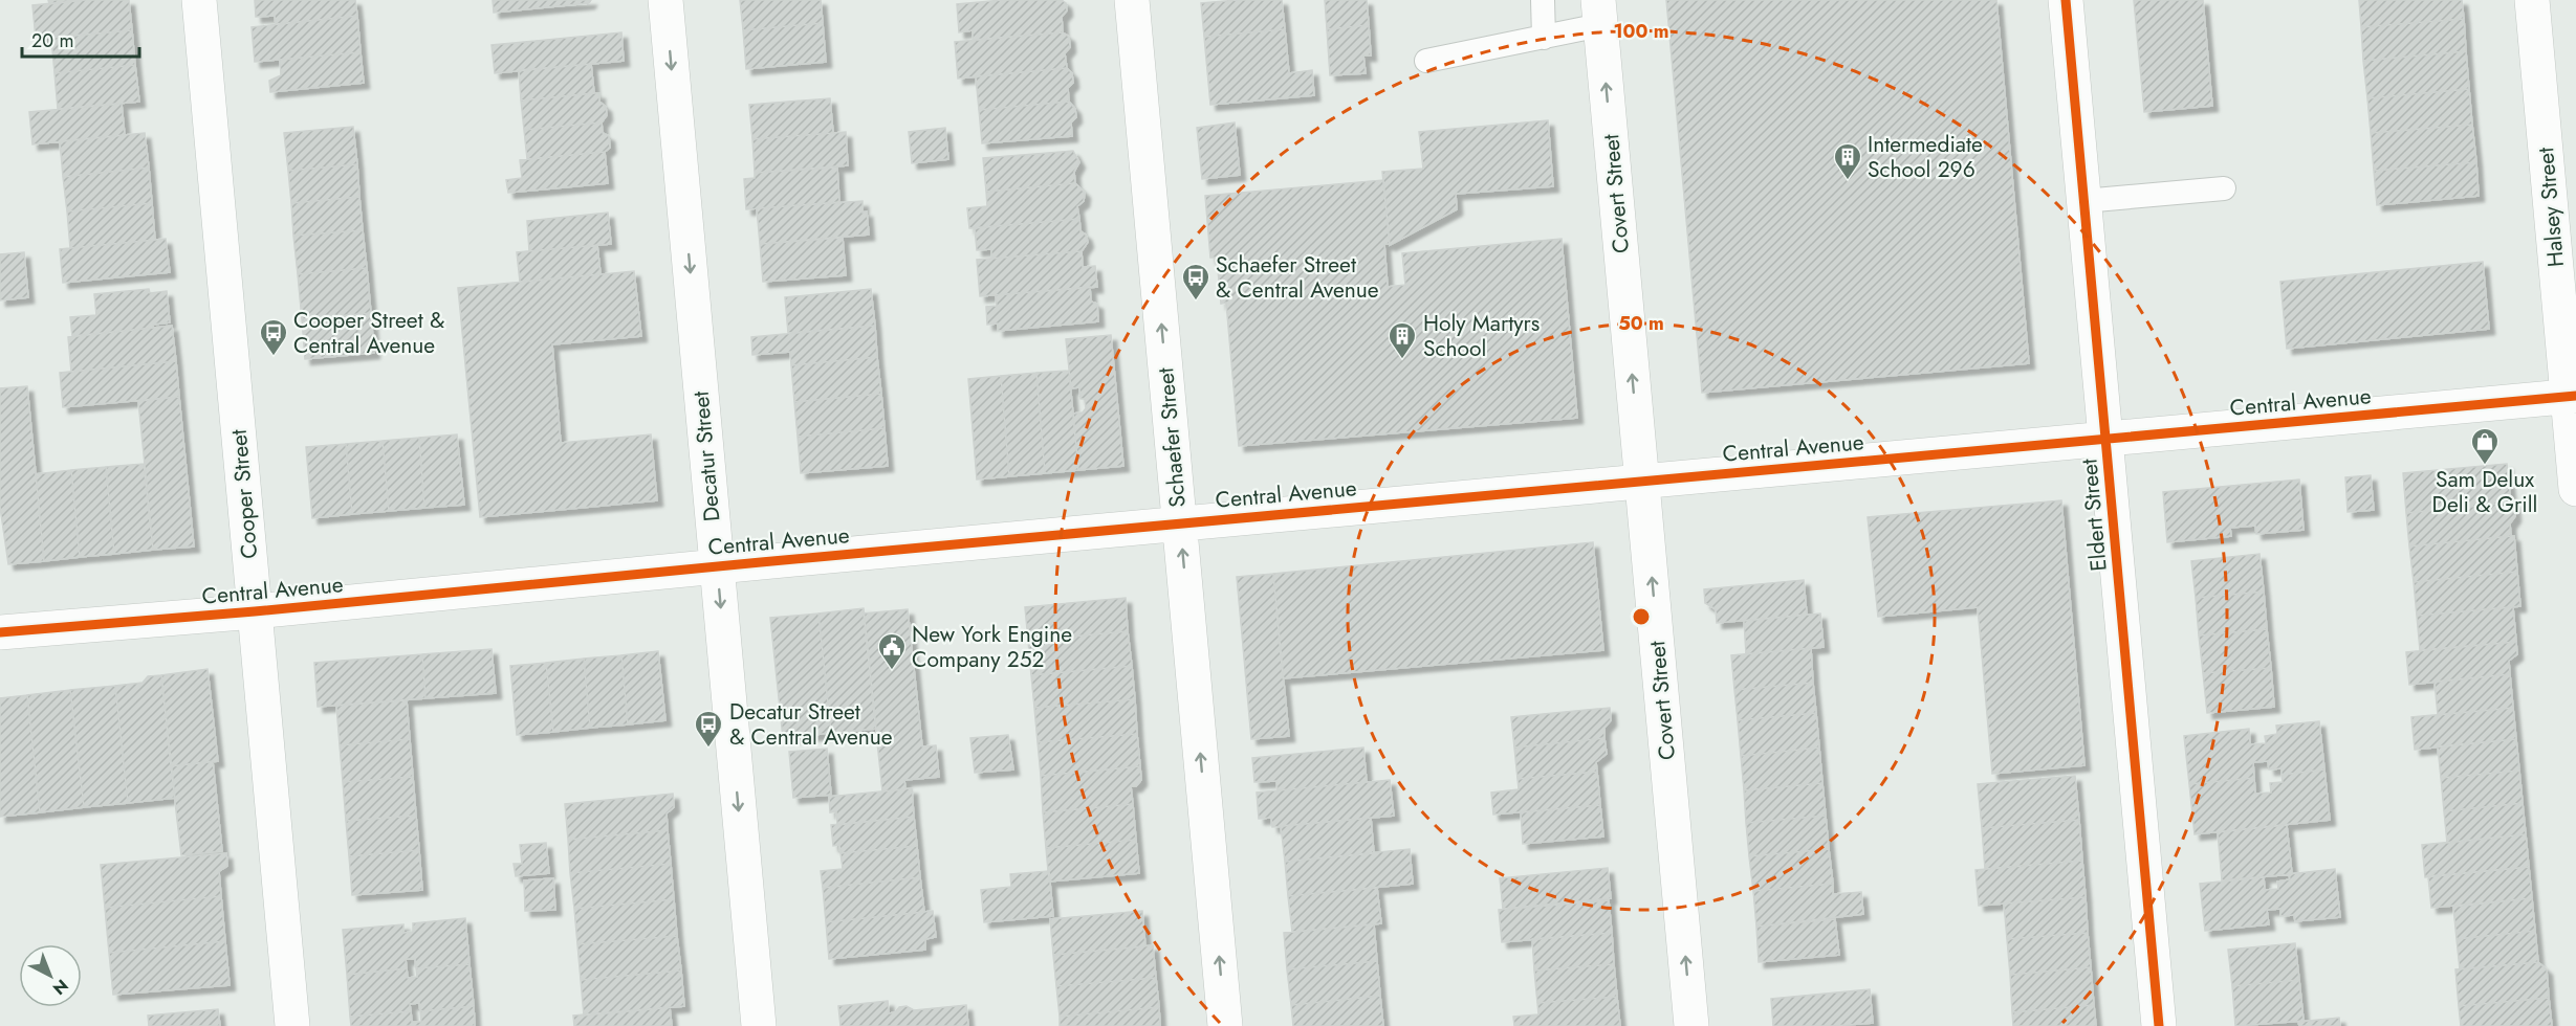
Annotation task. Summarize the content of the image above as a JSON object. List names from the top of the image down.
{
  "streets": {
    "street": [
      "Covert Street",
      "Halsey Street",
      "Central Avenue",
      "Schaefer Street",
      "Decatur Street",
      "Cooper Street",
      "Eldert Street"
    ]
  },
  "crossings": [
    ["Covert Street", "Central Avenue"],
    ["Halsey Street", "Central Avenue"],
    ["Central Avenue", "Schaefer Street"],
    ["Central Avenue", "Decatur Street"],
    ["Central Avenue", "Cooper Street"],
    ["Central Avenue", "Eldert Street"]
  ],
  "one_way": ["Covert Street", "Schaefer Street", "Decatur Street"],
  "places": {
    "building": ["Intermediate School 296", "Holy Martyrs School"],
    "bus stop": ["Schaefer Street & Central Avenue", "Cooper Street & Central Avenue", "Decatur Street & Central Avenue"],
    "shop": ["Sam Delux Deli & Grill"],
    "public building": ["New York Engine Company 252"]
  },
  "scale_bar": "20 m",
  "north": "bottom right",
  "rings": ["100 m", "50 m"]
}
